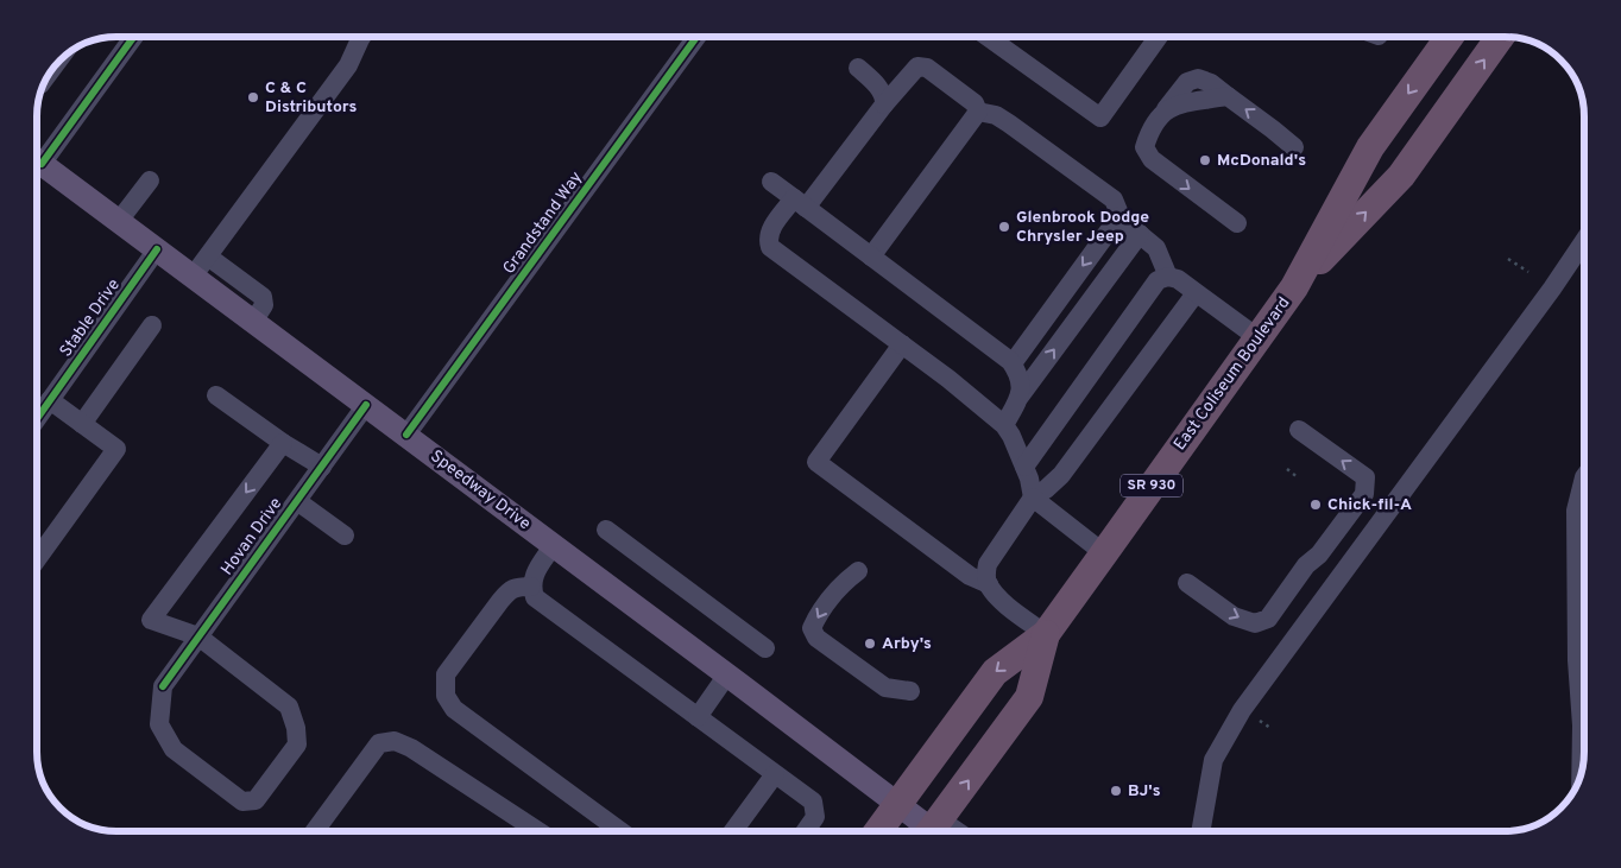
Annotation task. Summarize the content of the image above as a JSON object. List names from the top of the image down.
{
  "streets": {
    "highway": ["East Coliseum Boulevard", "SR 930"],
    "main road": ["Speedway Drive"],
    "street": ["Grandstand Way", "Stable Drive", "Hovan Drive"]
  },
  "crossings": [
    ["Grandstand Way", "Speedway Drive"],
    ["Stable Drive", "Speedway Drive"],
    ["East Coliseum Boulevard", "SR 930"],
    ["East Coliseum Boulevard", "Speedway Drive"],
    ["SR 930", "Speedway Drive"],
    ["Speedway Drive", "Hovan Drive"]
  ],
  "places": [
    "C & C Distributors",
    "McDonald's",
    "Glenbrook Dodge Chrysler Jeep",
    "Chick-fil-A",
    "Arby's",
    "BJ's"
  ]
}
